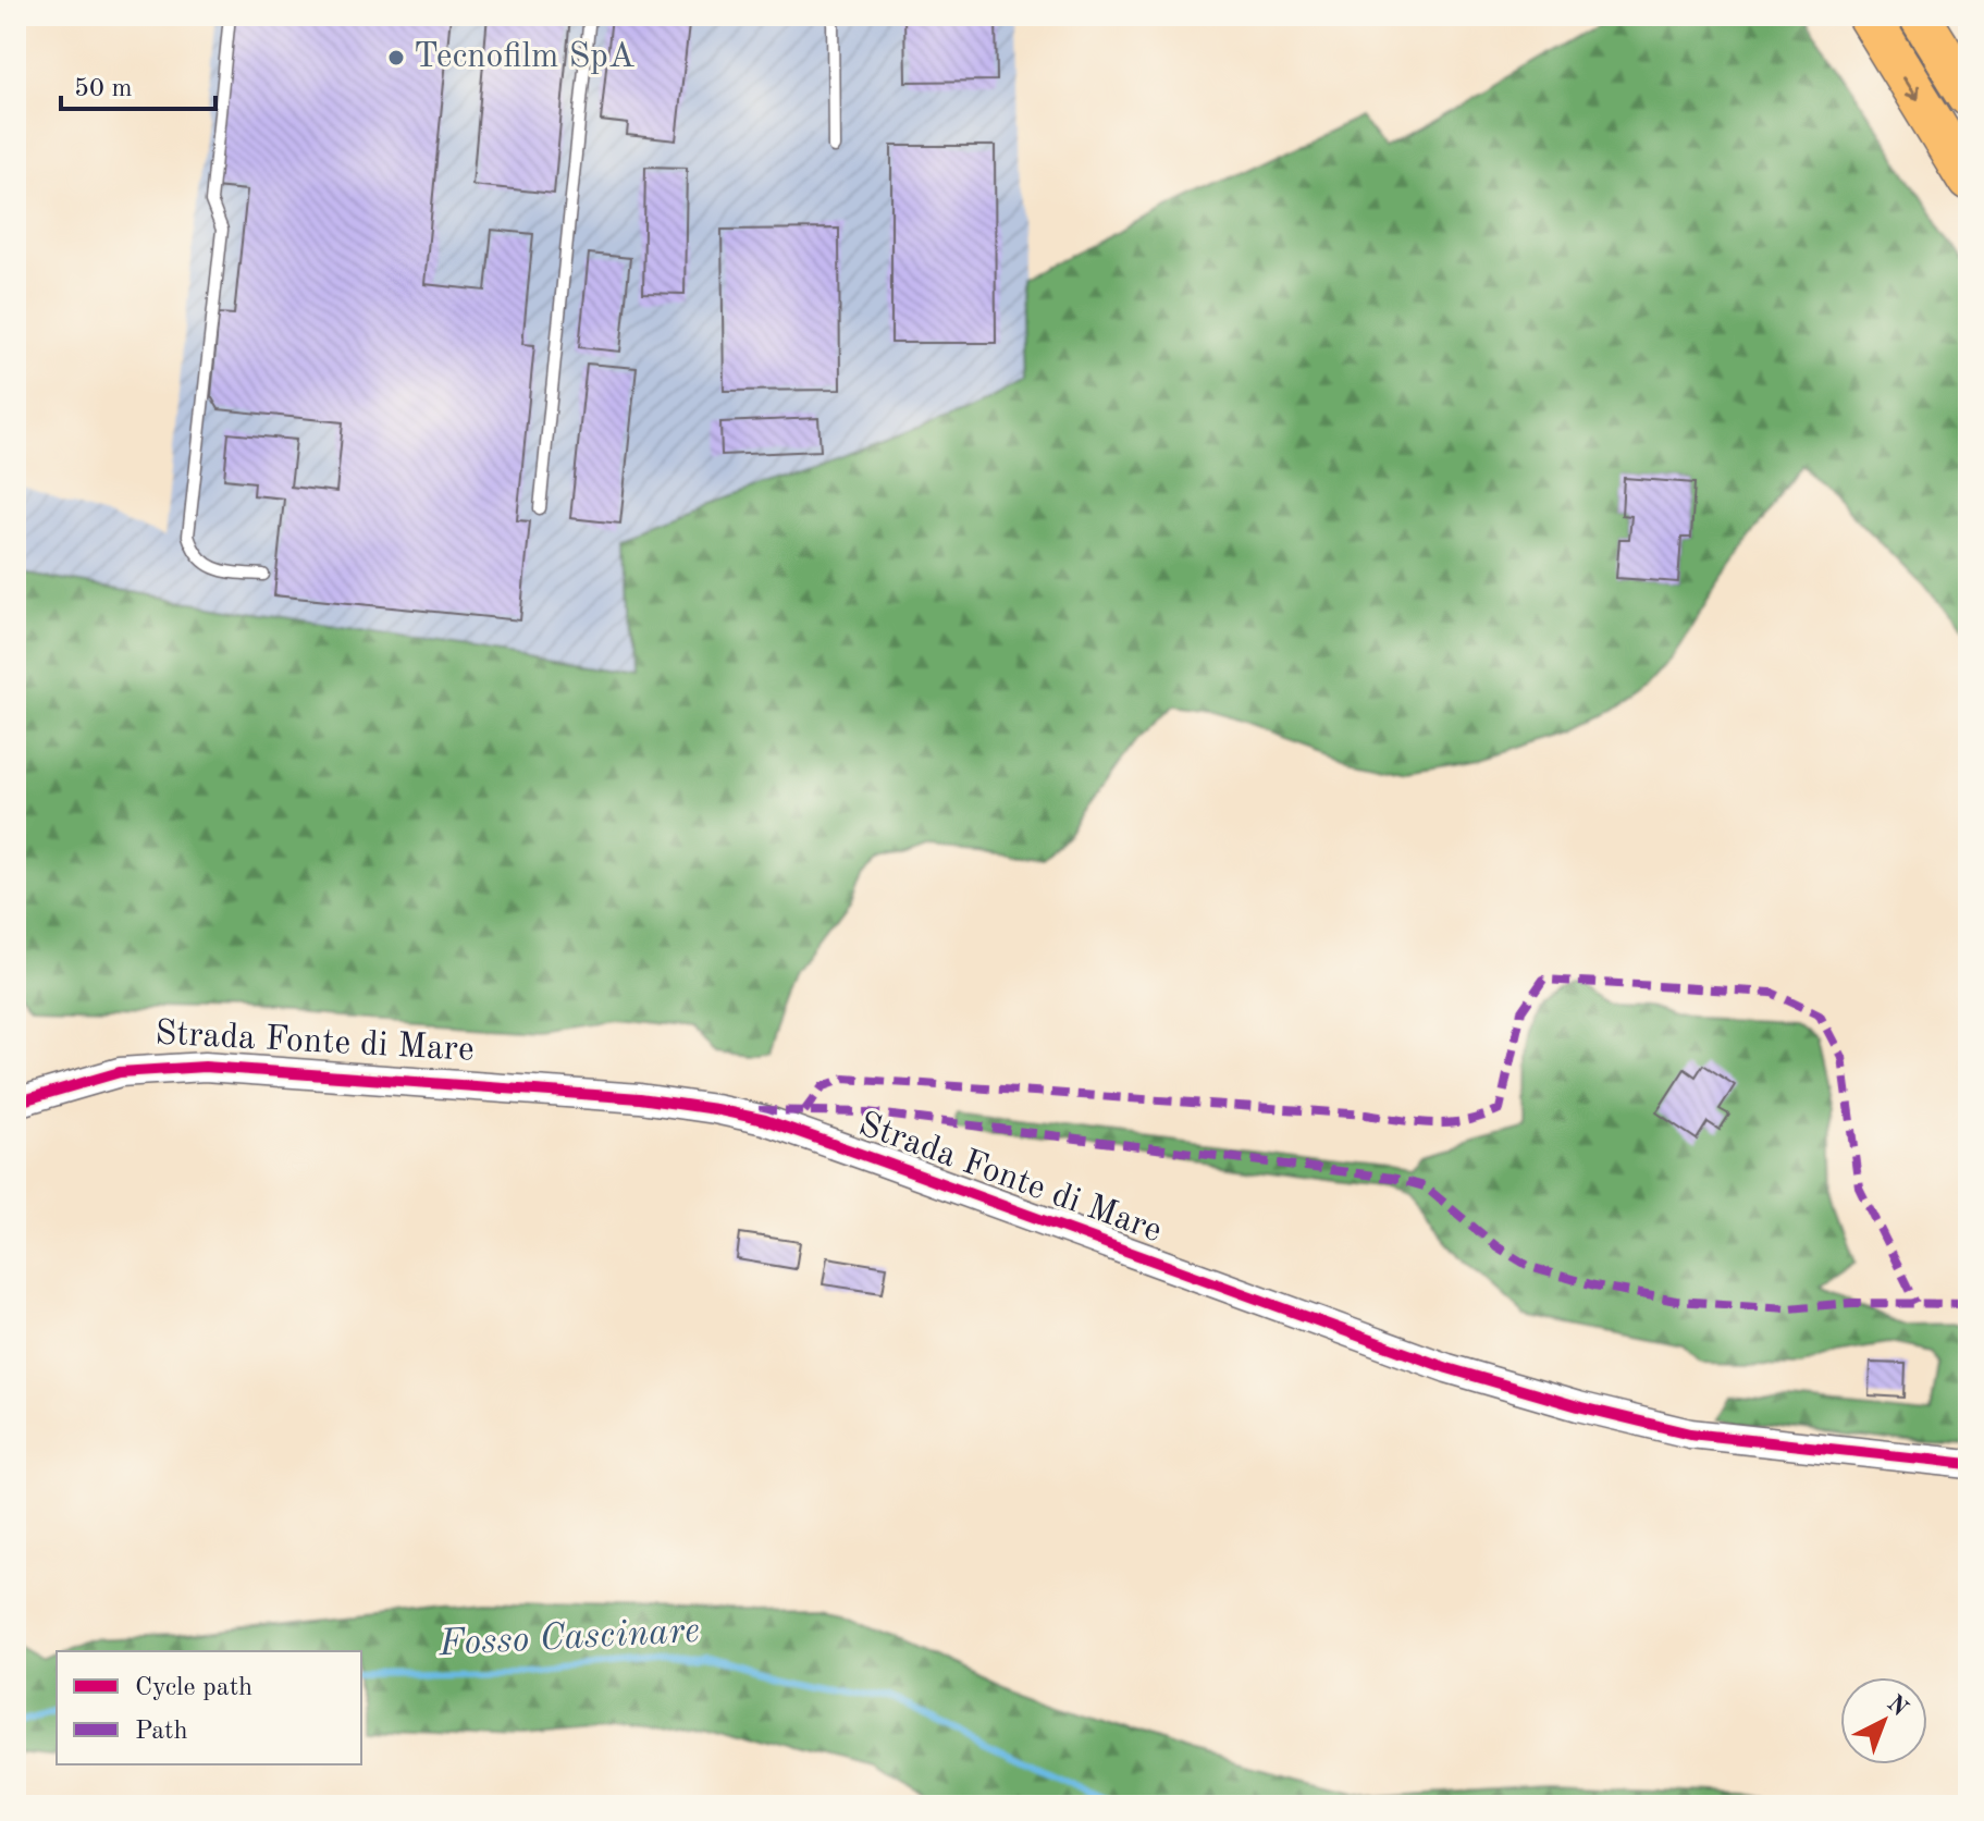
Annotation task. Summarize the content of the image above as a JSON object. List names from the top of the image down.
{
  "streets": {
    "street": ["Strada Fonte di Mare"]
  },
  "water": ["Fosso Cascinare"],
  "places": ["Tecnofilm SpA"],
  "legend": ["Cycle path", "Path"],
  "scale_bar": "50 m",
  "north": "top right"
}
